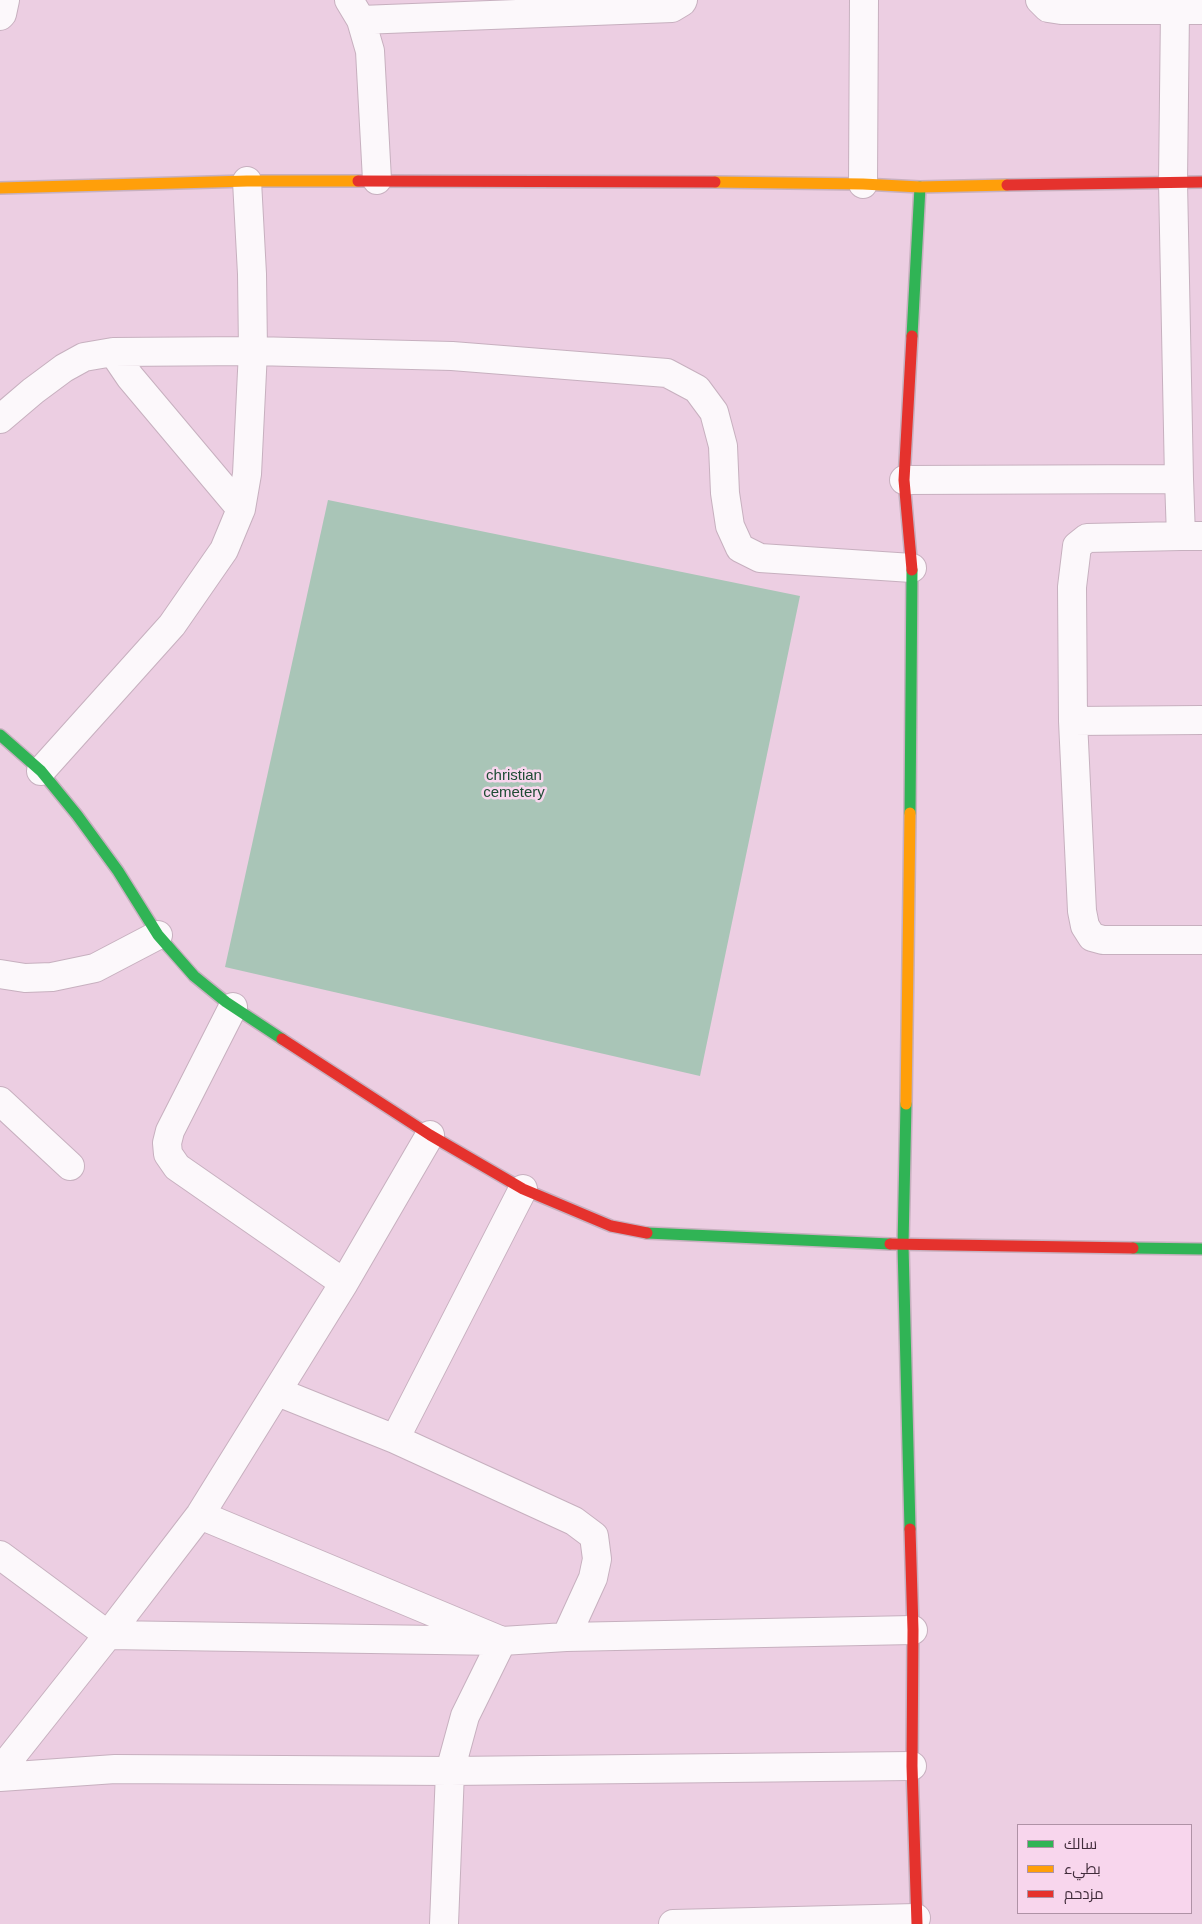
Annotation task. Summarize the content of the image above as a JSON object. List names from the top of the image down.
{
  "parks": ["christian cemetery"],
  "legend": ["سالك", "بطيء", "مزدحم"]
}
